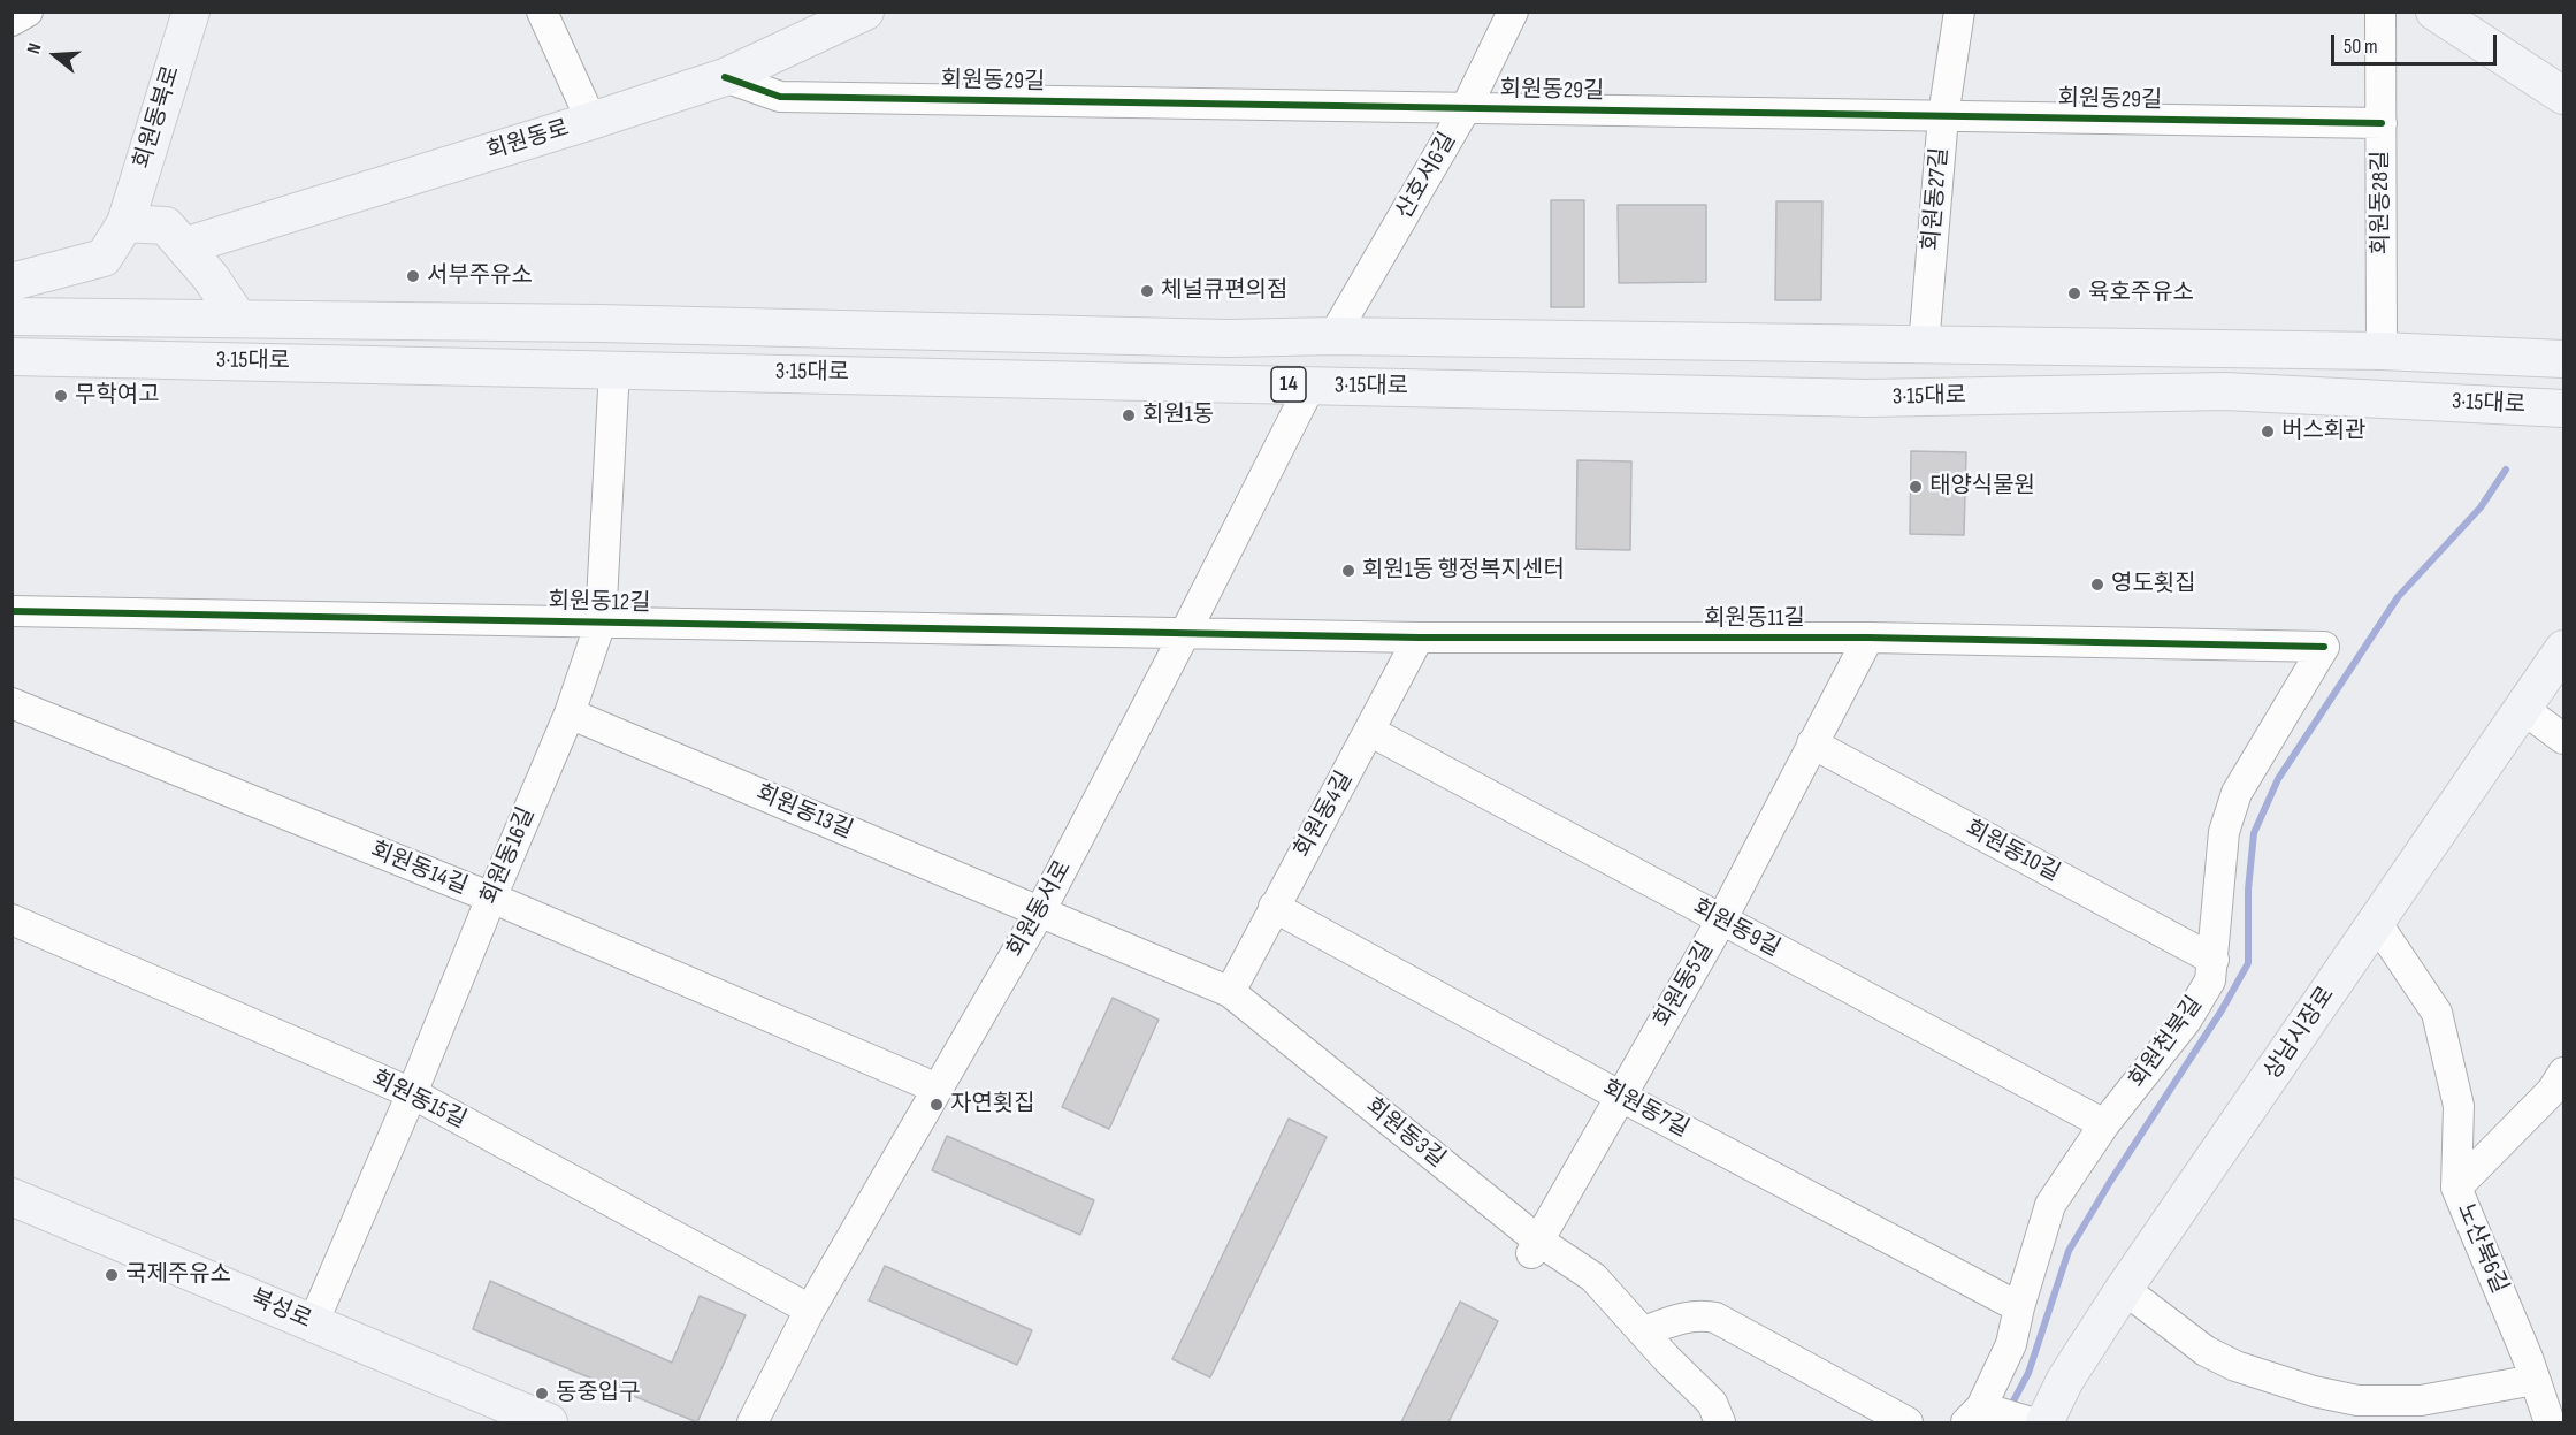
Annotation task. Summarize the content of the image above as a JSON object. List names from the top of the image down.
{
  "streets": {
    "main road": [
      "회원동북로",
      "회원동로",
      "3·15대로",
      "14",
      "상남시장로",
      "북성로"
    ],
    "street": [
      "회원동29길",
      "산호서6길",
      "회원동27길",
      "회원동28길",
      "회원동12길",
      "회원동11길",
      "회원동13길",
      "회원동4길",
      "회원동10길",
      "회원동16길",
      "회원동14길",
      "회원동서로",
      "회원동9길",
      "회원동5길",
      "회원천북길",
      "회원동15길",
      "회원동7길",
      "회원동3길",
      "노산북6길"
    ]
  },
  "crossings": [
    ["회원동29길", "회원동로"],
    ["회원동29길", "산호서6길"],
    ["회원동29길", "회원동27길"],
    ["회원동29길", "회원동28길"],
    ["산호서6길", "3·15대로"],
    ["회원동27길", "3·15대로"],
    ["회원동28길", "3·15대로"],
    ["3·15대로", "회원동16길"],
    ["3·15대로", "회원동서로"],
    ["회원동12길", "회원동11길"],
    ["회원동12길", "회원동16길"],
    ["회원동12길", "회원동서로"],
    ["회원동11길", "회원동4길"],
    ["회원동11길", "회원동서로"],
    ["회원동11길", "회원동5길"],
    ["회원동11길", "회원천북길"],
    ["회원동13길", "회원동16길"],
    ["회원동13길", "회원동서로"],
    ["회원동13길", "회원동3길"],
    ["회원동4길", "회원동9길"],
    ["회원동4길", "회원동7길"],
    ["회원동4길", "회원동3길"],
    ["회원동10길", "회원동5길"],
    ["회원동10길", "회원천북길"],
    ["회원동16길", "회원동14길"],
    ["회원동16길", "회원동15길"],
    ["회원동16길", "북성로"],
    ["회원동14길", "회원동서로"],
    ["회원동서로", "회원동15길"],
    ["회원동서로", "회원동3길"],
    ["회원동9길", "회원동5길"],
    ["회원동9길", "회원천북길"],
    ["회원동5길", "회원동7길"],
    ["회원동5길", "회원동3길"],
    ["상남시장로", "노산북6길"],
    ["회원천북길", "회원동7길"]
  ],
  "places": [
    "서부주유소",
    "체널큐편의점",
    "육호주유소",
    "무학여고",
    "회원1동",
    "버스회관",
    "태양식물원",
    "회원1동 행정복지센터",
    "영도횟집",
    "자연횟집",
    "국제주유소",
    "동중입구"
  ],
  "scale_bar": "50 m",
  "north": "left"
}
